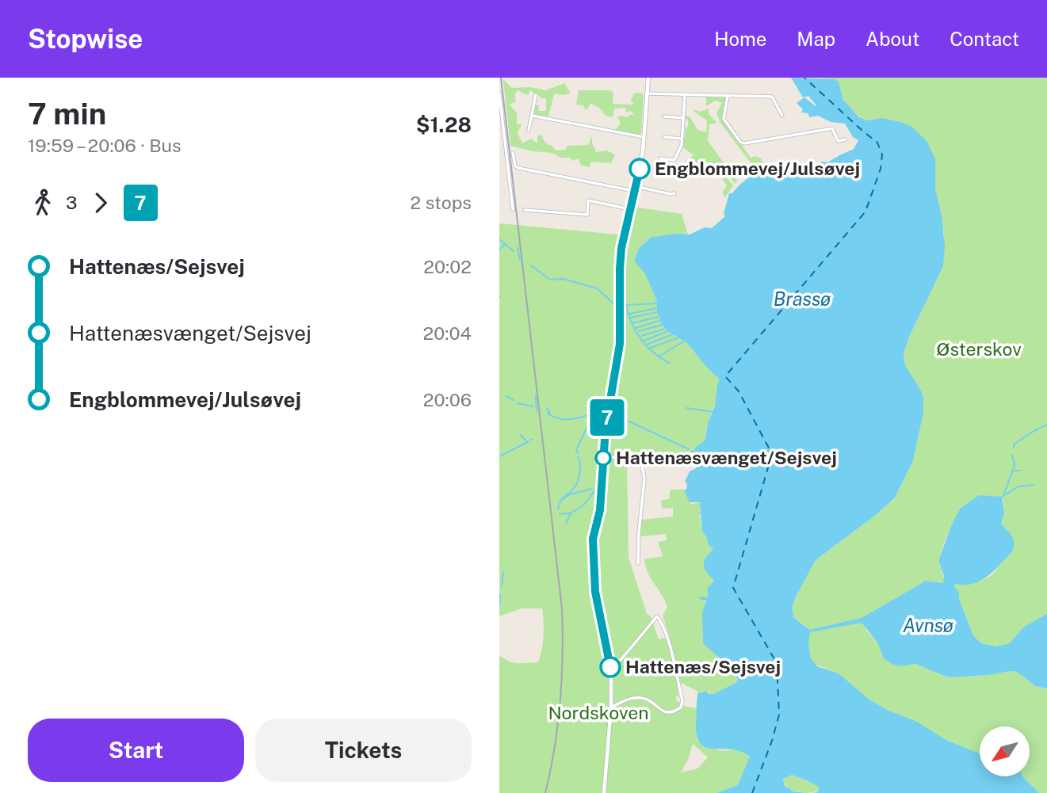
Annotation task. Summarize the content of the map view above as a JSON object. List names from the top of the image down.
{
  "water": ["Brassø", "Avnsø"],
  "parks": ["Østerskov", "Nordskoven"],
  "places": ["Engblommevej/Julsøvej", "Hattenæsvænget/Sejsvej", "Hattenæs/Sejsvej"],
  "lines": ["bus line 7"],
  "north": "bottom left",
  "page": {
    "header": "Stopwise",
    "nav": [
      "Home",
      "Map",
      "About",
      "Contact"
    ],
    "heading": ["7 min", "19:59 – 20:06 · Bus", "$1.28"],
    "on_map": "7",
    "legs": ["3", "7", "2 stops"],
    "list": [
      {
        "name": "Hattenæs/Sejsvej",
        "value": "20:02"
      },
      {
        "name": "Hattenæsvænget/Sejsvej",
        "value": "20:04"
      },
      {
        "name": "Engblommevej/Julsøvej",
        "value": "20:06"
      }
    ],
    "buttons": ["Start", "Tickets"]
  }
}
